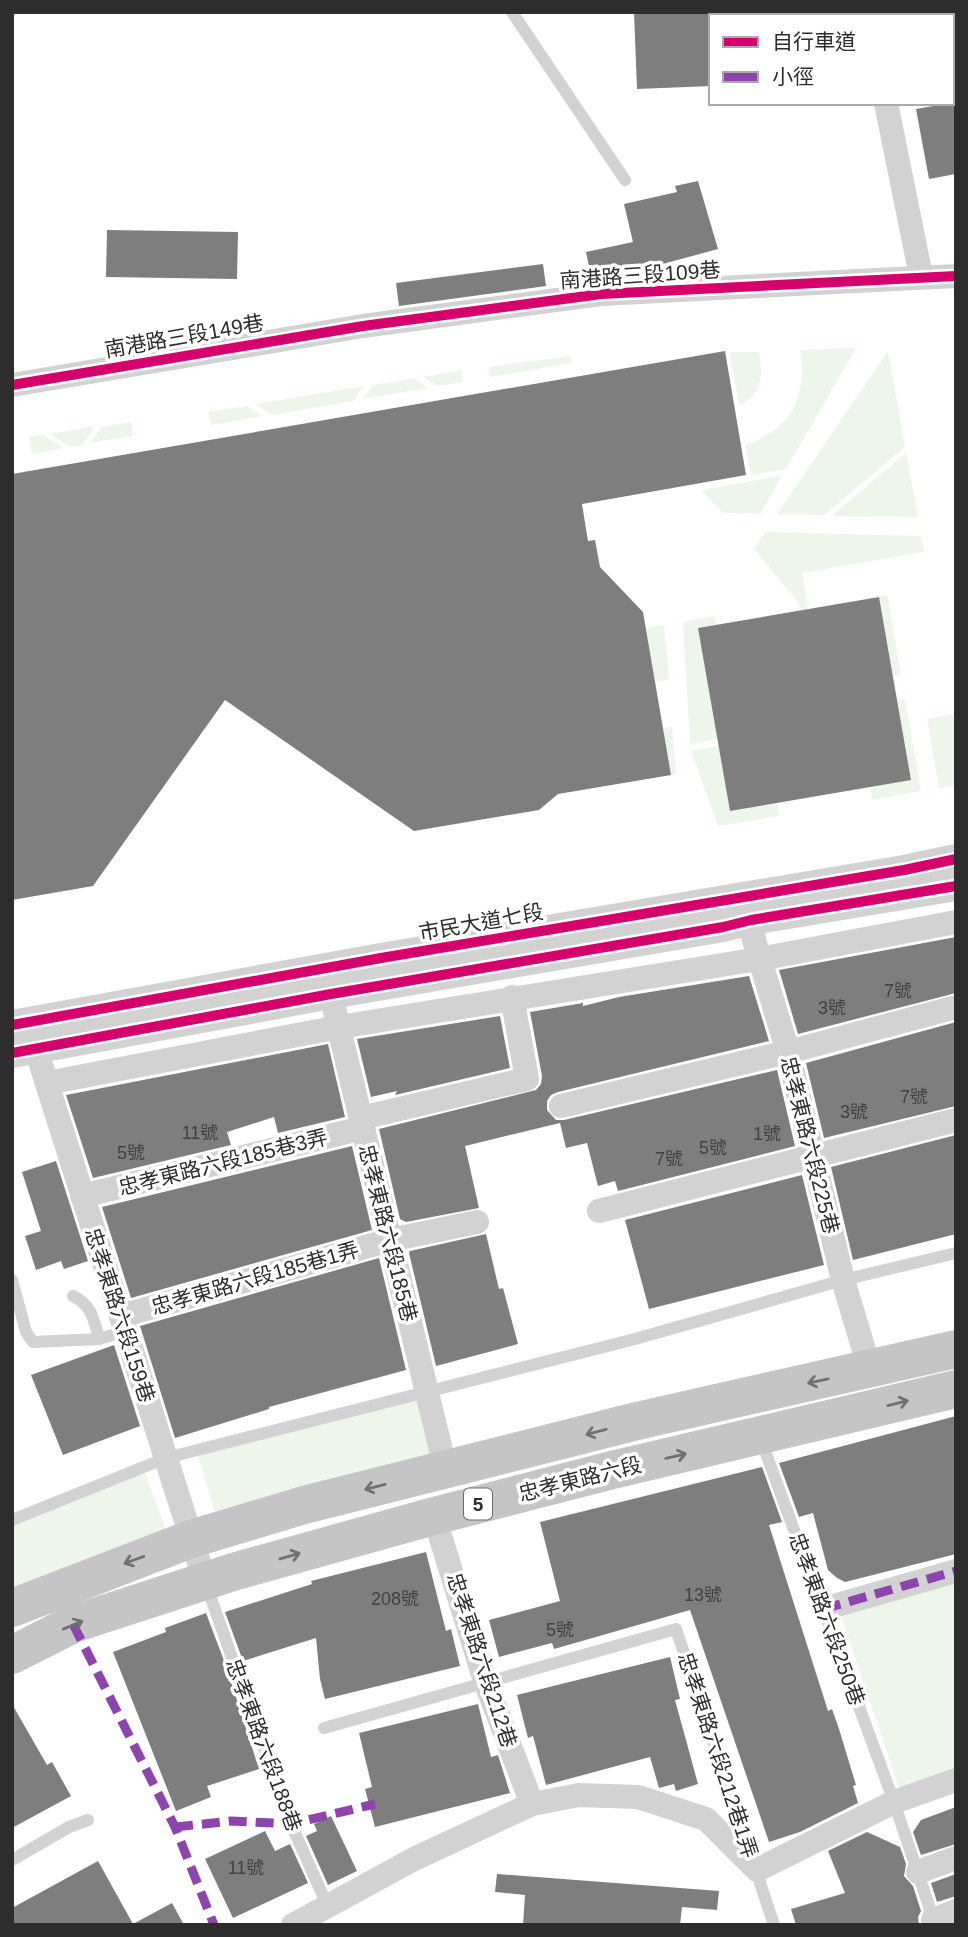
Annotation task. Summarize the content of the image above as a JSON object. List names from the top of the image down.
{
  "streets": {
    "main road": ["忠孝東路六段", "5"],
    "street": [
      "南港路三段109巷",
      "南港路三段149巷",
      "市民大道七段",
      "忠孝東路六段225巷",
      "忠孝東路六段185巷3弄",
      "忠孝東路六段185巷",
      "忠孝東路六段185巷1弄",
      "忠孝東路六段159巷",
      "忠孝東路六段212巷"
    ],
    "lane": ["忠孝東路六段250巷", "忠孝東路六段188巷", "忠孝東路六段212巷1弄"]
  },
  "crossings": [
    ["南港路三段109巷", "南港路三段149巷"],
    ["忠孝東路六段225巷", "忠孝東路六段"],
    ["忠孝東路六段185巷3弄", "忠孝東路六段185巷"],
    ["忠孝東路六段185巷3弄", "忠孝東路六段159巷"],
    ["忠孝東路六段185巷", "忠孝東路六段185巷1弄"],
    ["忠孝東路六段185巷", "忠孝東路六段"],
    ["忠孝東路六段185巷1弄", "忠孝東路六段159巷"],
    ["忠孝東路六段159巷", "忠孝東路六段"],
    ["忠孝東路六段159巷", "忠孝東路六段188巷"],
    ["忠孝東路六段", "忠孝東路六段250巷"],
    ["忠孝東路六段", "忠孝東路六段212巷"],
    ["忠孝東路六段", "忠孝東路六段188巷"],
    ["忠孝東路六段212巷", "忠孝東路六段212巷1弄"]
  ],
  "house_numbers": [
    "7號",
    "3號",
    "7號",
    "3號",
    "11號",
    "1號",
    "5號",
    "5號",
    "7號",
    "13號",
    "208號",
    "5號",
    "11號"
  ],
  "legend": ["自行車道", "小徑"]
}
